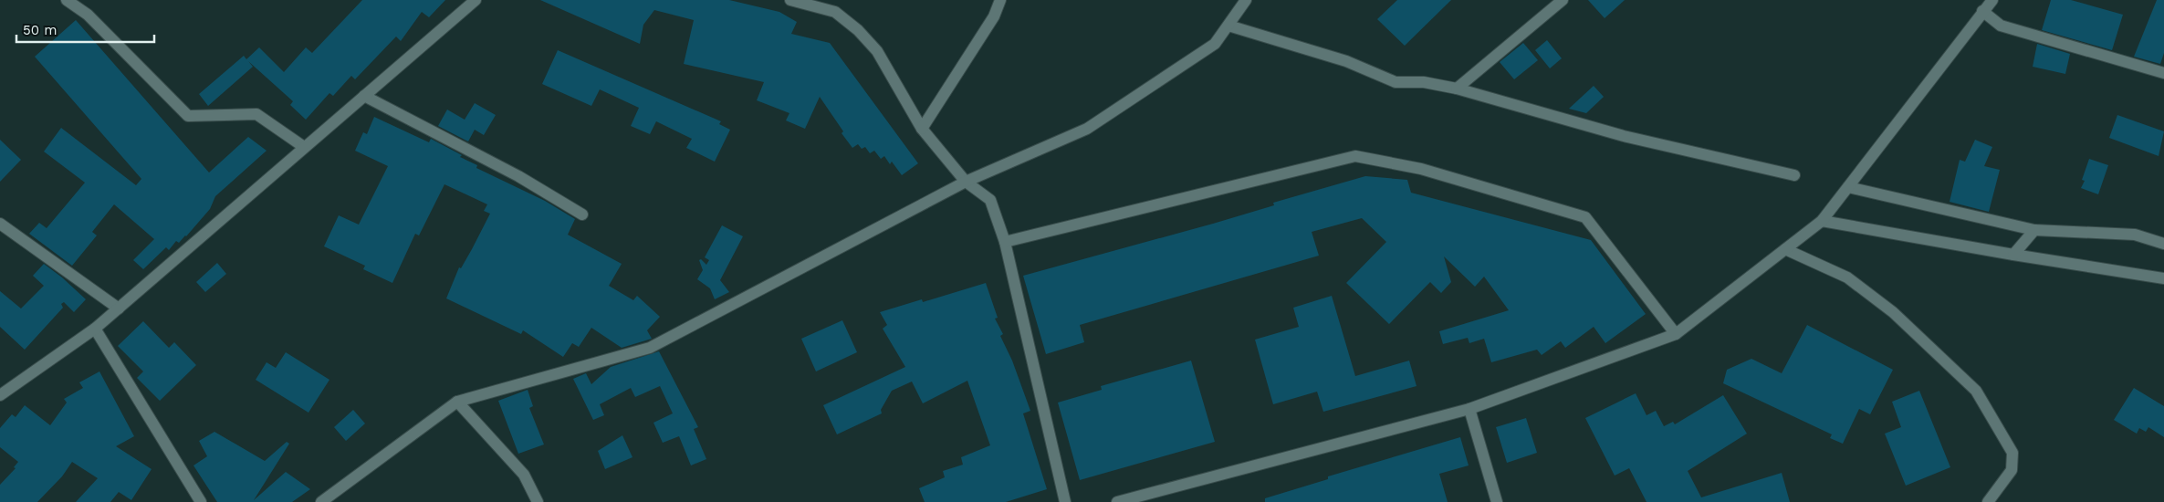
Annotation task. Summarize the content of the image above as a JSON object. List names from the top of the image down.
{
  "scale_bar": "50 m"
}
